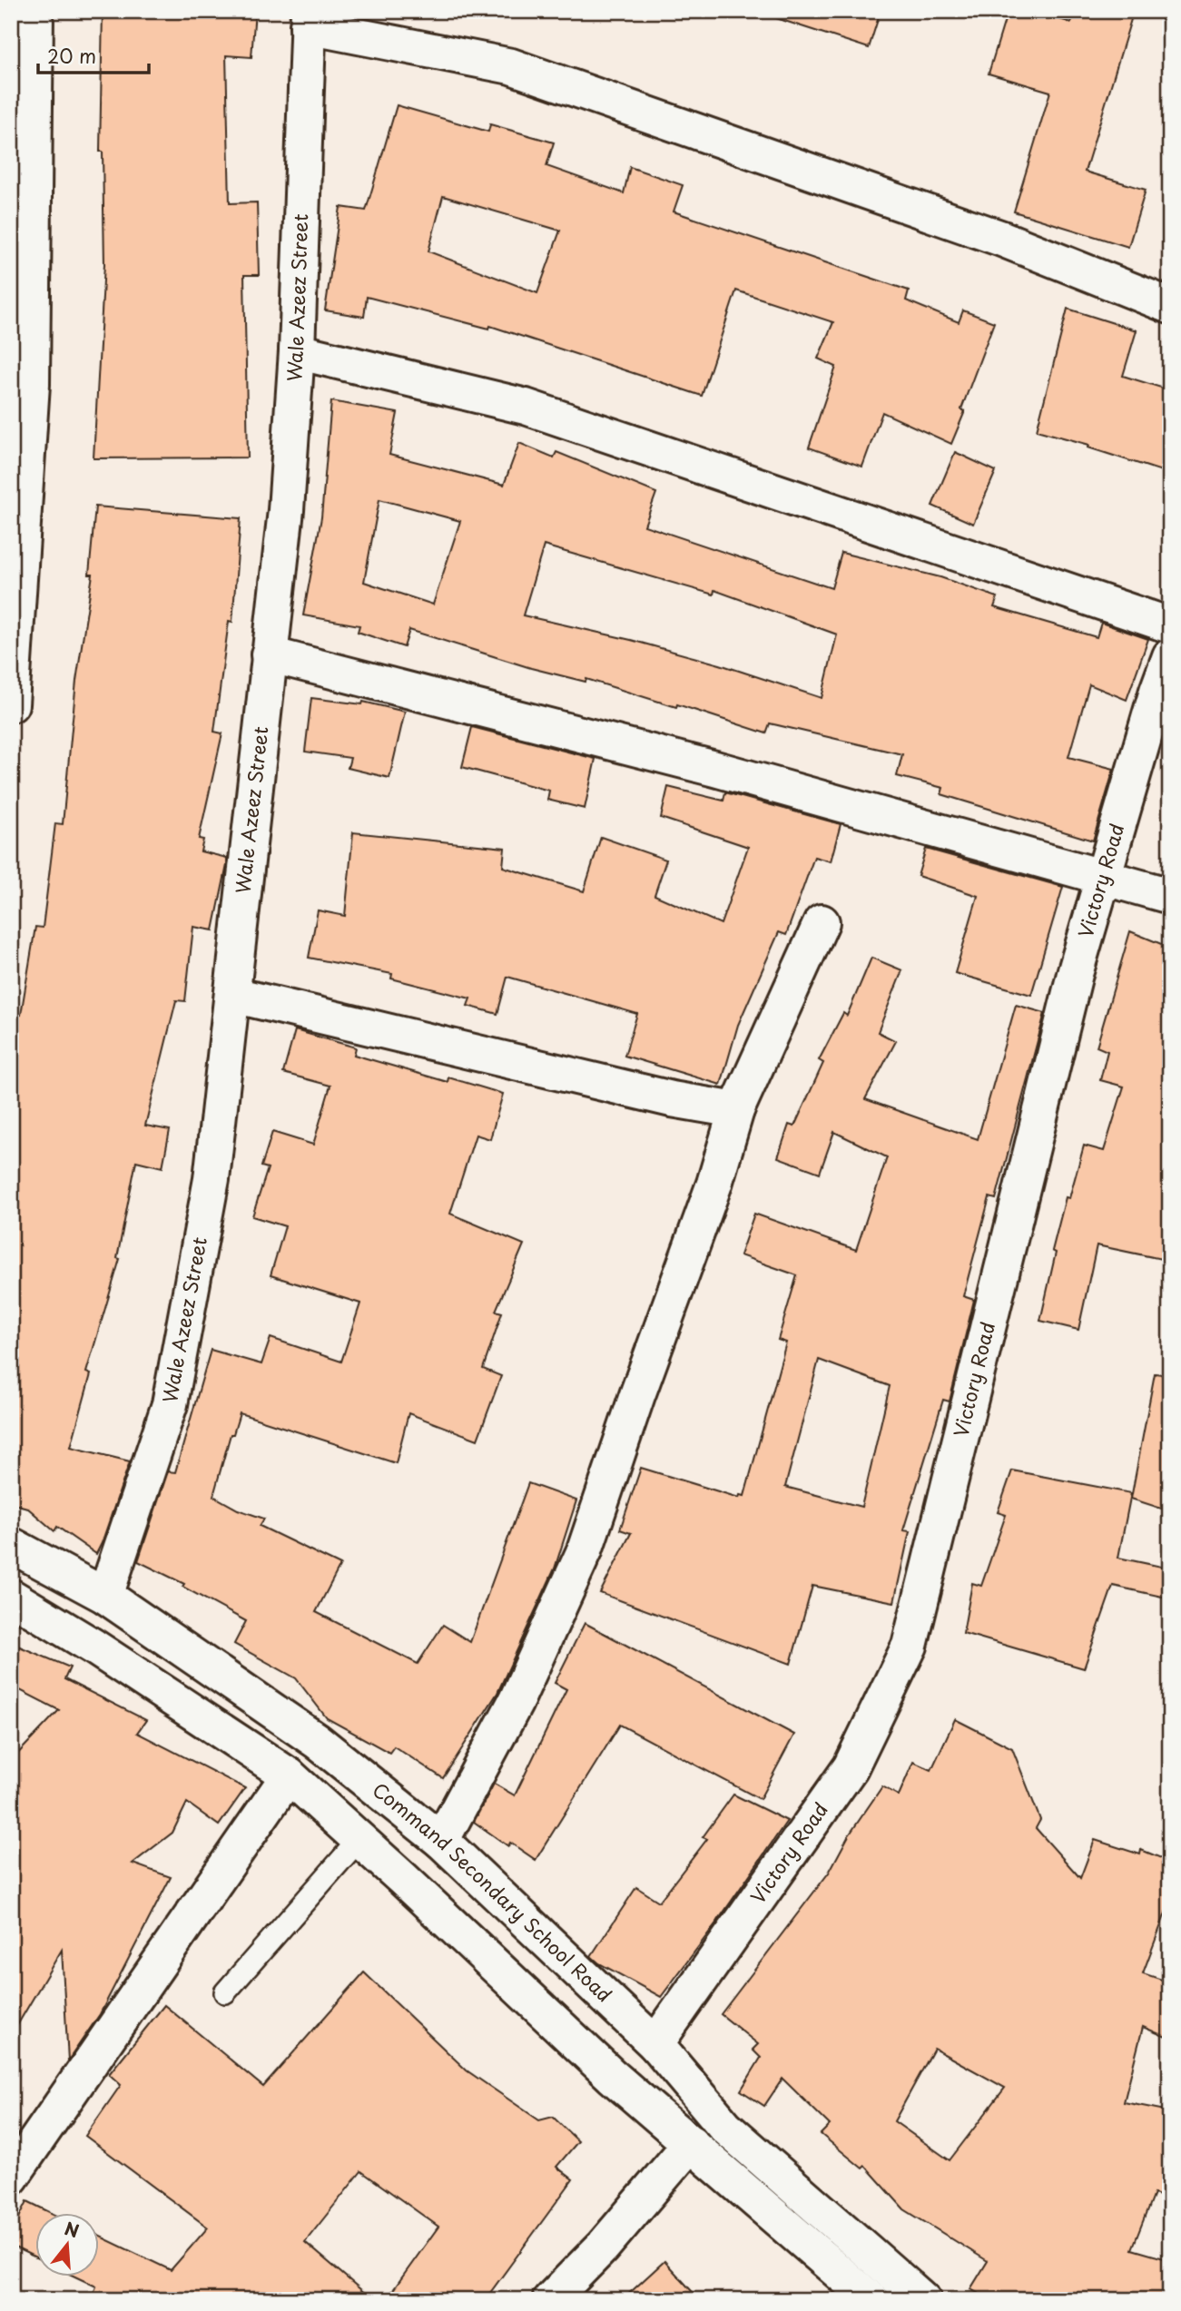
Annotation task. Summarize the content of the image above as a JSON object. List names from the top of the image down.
{
  "streets": {
    "street": ["Wale Azeez Street", "Victory Road", "Command Secondary School Road"]
  },
  "crossings": [
    ["Wale Azeez Street", "Command Secondary School Road"],
    ["Victory Road", "Command Secondary School Road"]
  ],
  "scale_bar": "20 m",
  "north": "top"
}
